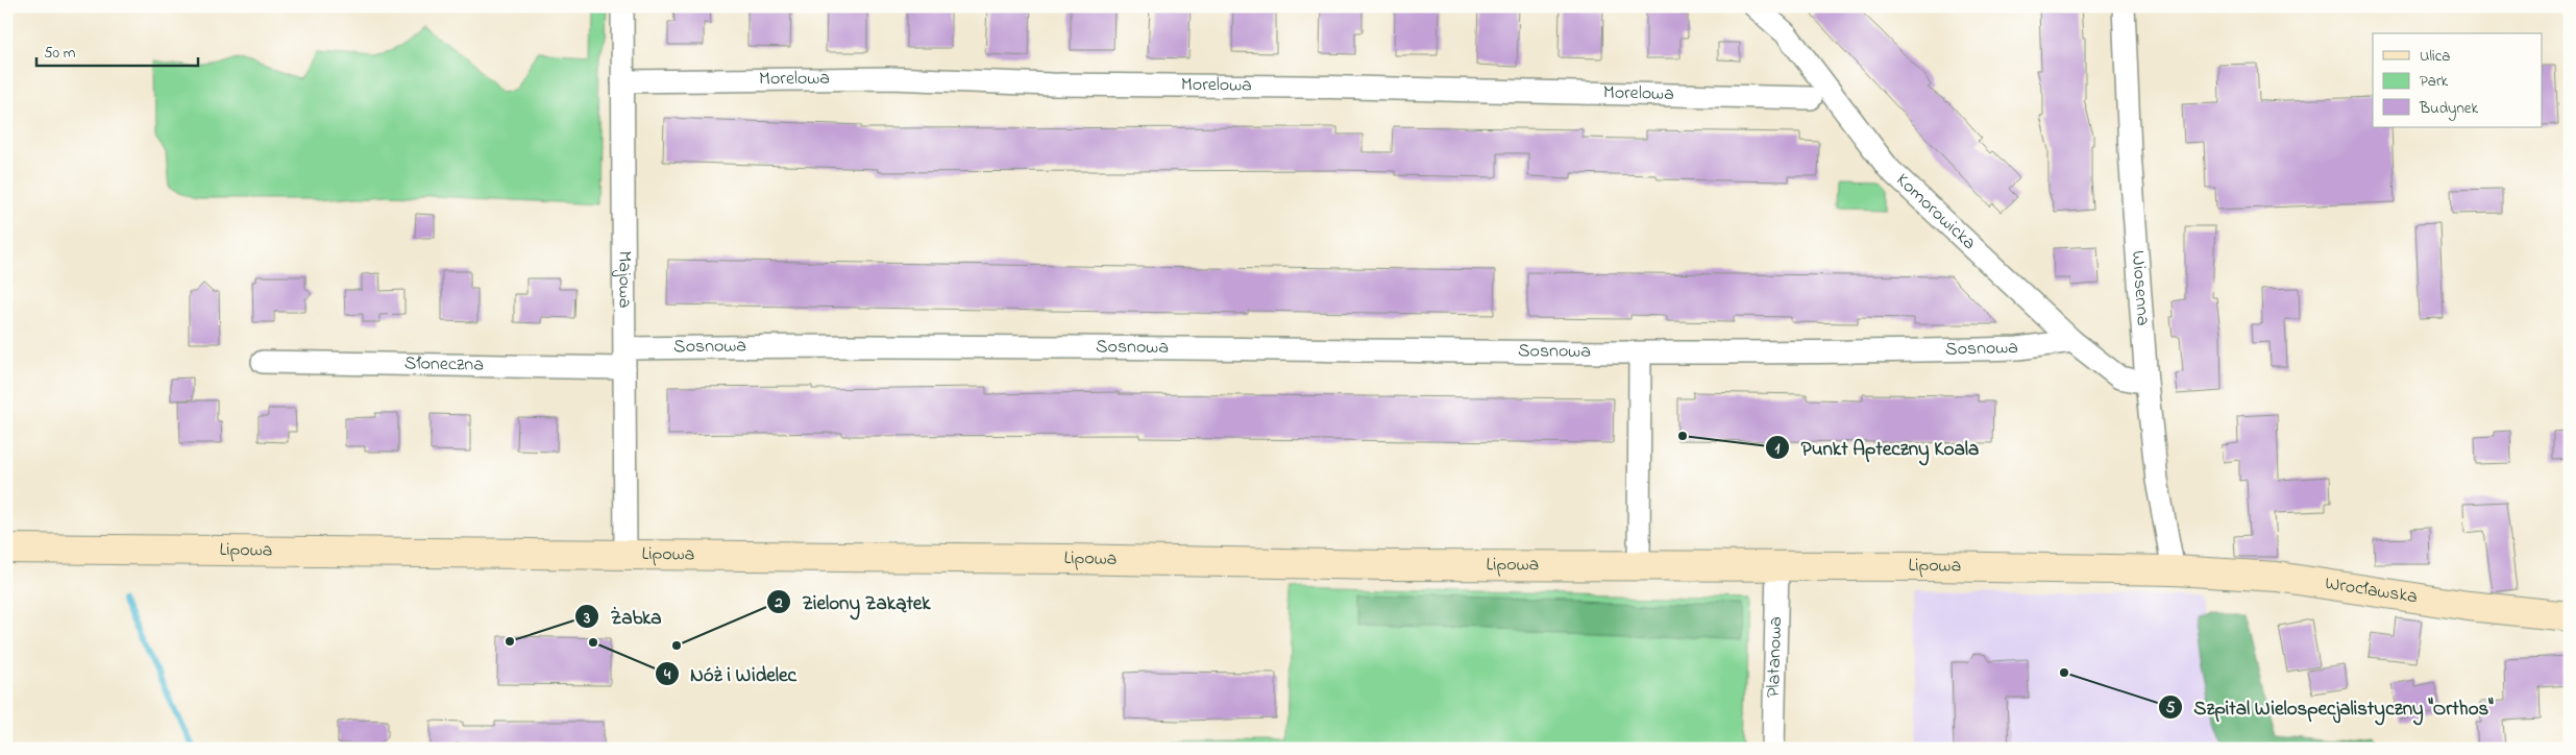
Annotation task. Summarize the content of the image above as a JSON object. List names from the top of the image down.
{
  "streets": {
    "street": [
      "Morelowa",
      "Komorowicka",
      "Majowa",
      "Wiosenna",
      "Sosnowa",
      "Słoneczna",
      "Lipowa",
      "Wrocławska",
      "Platanowa"
    ]
  },
  "crossings": [
    ["Morelowa", "Majowa"],
    ["Komorowicka", "Wiosenna"],
    ["Komorowicka", "Sosnowa"],
    ["Majowa", "Sosnowa"],
    ["Majowa", "Słoneczna"],
    ["Majowa", "Lipowa"],
    ["Wiosenna", "Lipowa"],
    ["Wiosenna", "Wrocławska"],
    ["Sosnowa", "Słoneczna"],
    ["Lipowa", "Wrocławska"],
    ["Lipowa", "Platanowa"]
  ],
  "places": [
    "Punkt Apteczny Koala",
    "Żabka",
    "Nóż i Widelec",
    "Zielony Zakątek",
    "Szpital Wielospecjalistyczny \"Orthos\""
  ],
  "legend": ["Ulica", "Park", "Budynek"],
  "scale_bar": "50 m"
}
